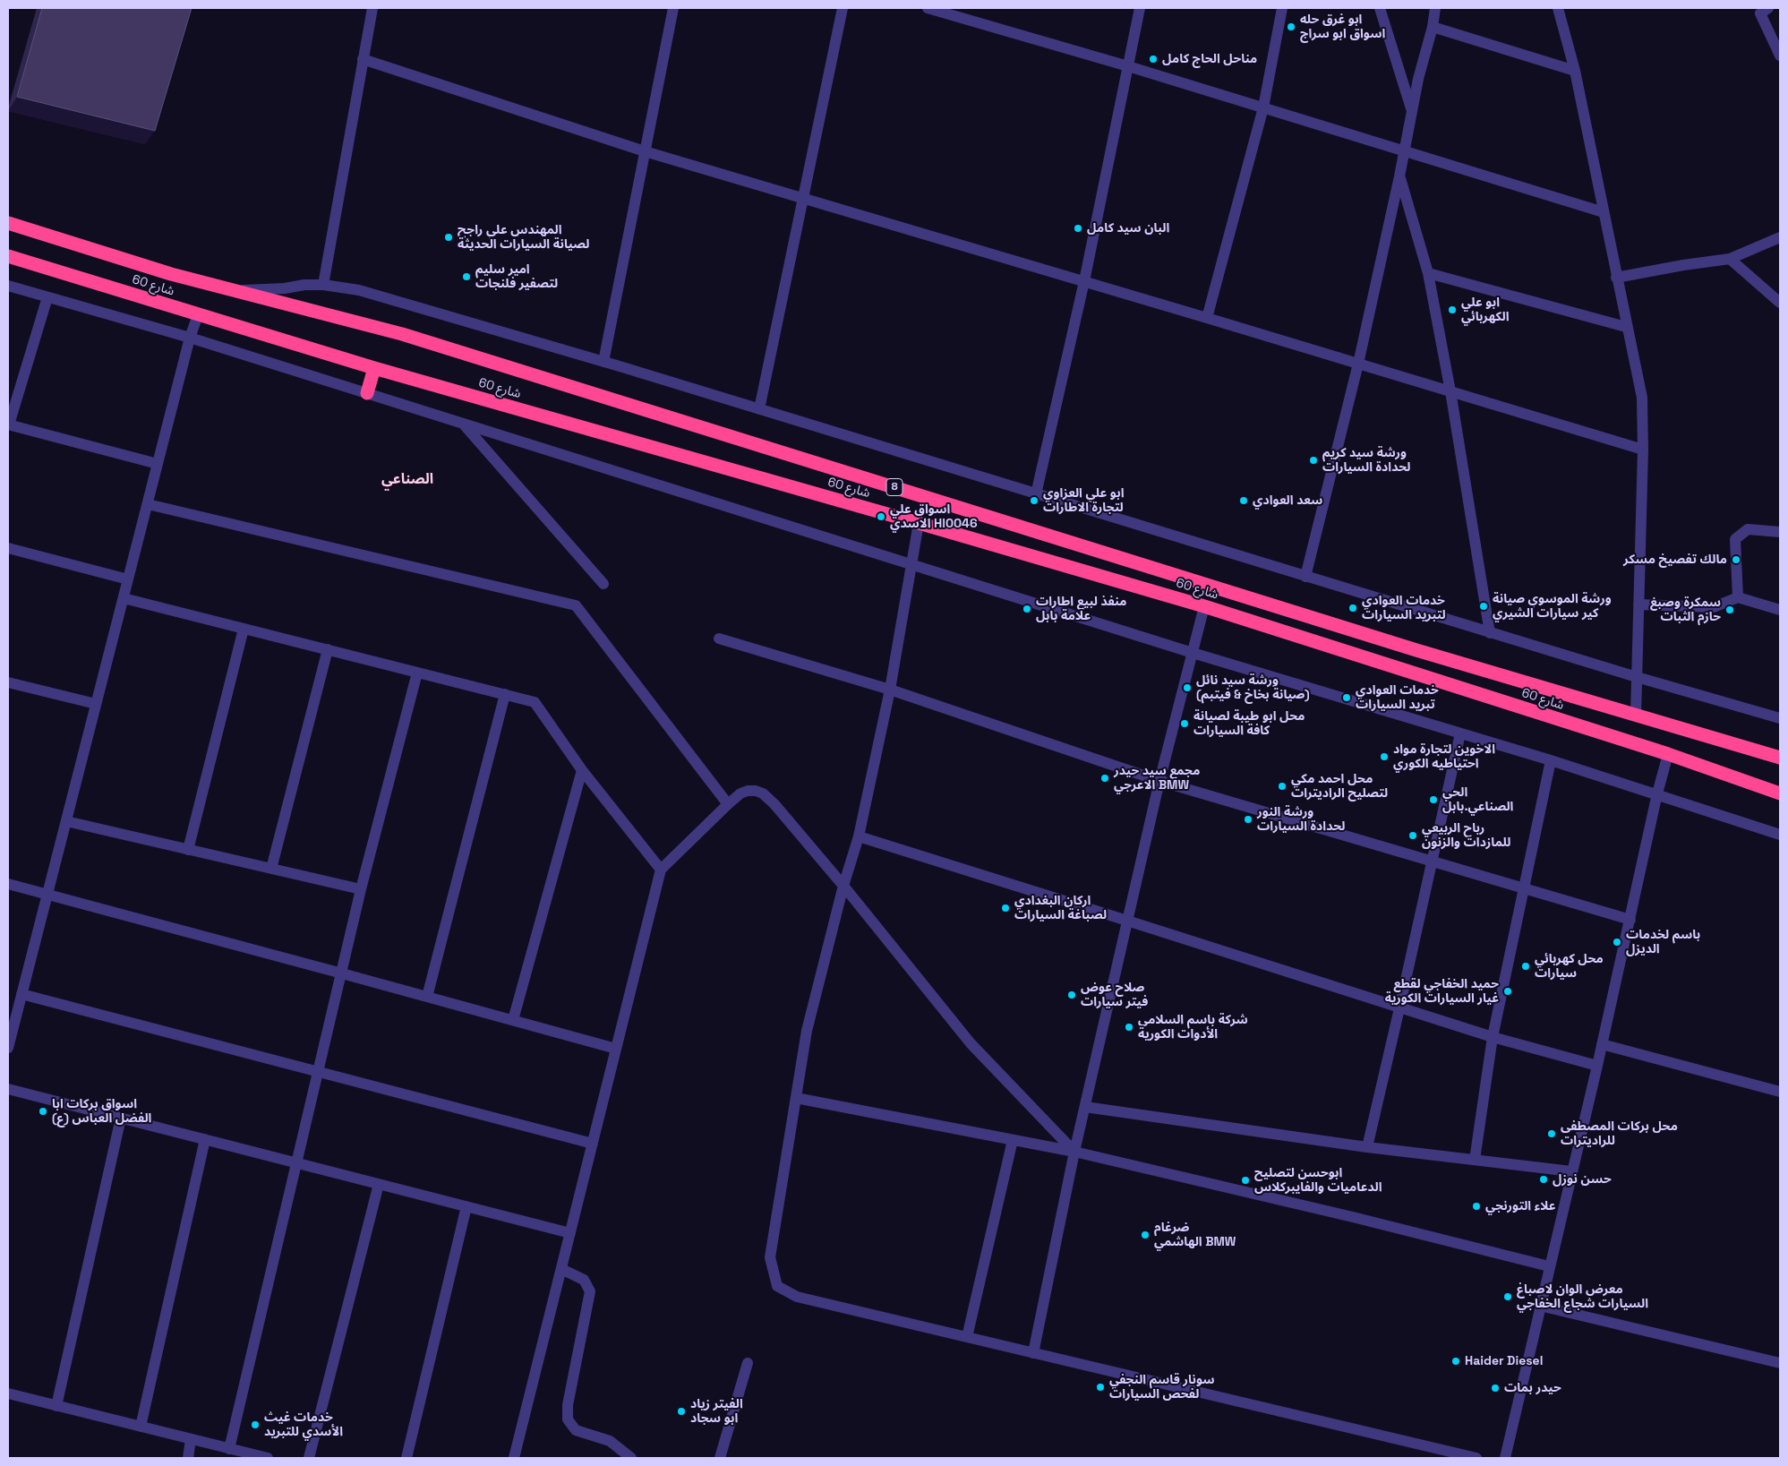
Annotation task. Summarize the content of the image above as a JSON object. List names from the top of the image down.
{
  "streets": {
    "highway": ["شارع 60", "8"]
  },
  "districts": ["الصناعي"],
  "places": [
    "ابو غرق حله اسواق ابو سراج",
    "مناحل الحاج كامل",
    "البان سيد كامل",
    "المهندس علي راجح لصيانة السيارات الحديثة",
    "امير سليم لتصفير فلنجات",
    "ابو علي الكهربائي",
    "ورشة سيد كريم لحدادة السيارات",
    "ابو علي العزاوي لتجارة الاطارات",
    "سعد العوادي",
    "اسواق علي الاسدي Hl0046",
    "مالك تفصيخ مسكر",
    "ورشة الموسوي صيانة كير سيارات الشيري",
    "خدمات العوادي لتبريد السيارات",
    "منفذ لبيع اطارات علامة بابل",
    "سمكرة وصبغ حازم الثبات",
    "ورشة سيد نائل (صيانة بخاخ & فيتبم)",
    "خدمات العوادي تبريد السيارات",
    "محل ابو طيبة لصيانة كافة السيارات",
    "الاخوين لتجارة مواد احتياطيه الكوري",
    "مجمع سيد حيدر الاعرجي BMW",
    "محل احمد مكي لتصليح الراديترات",
    "الحي الصناعي.بابل",
    "ورشة النور لحدادة السيارات",
    "رباح الربيعي للمازدات والزنون",
    "اركان البغدادي لصباغة السيارات",
    "باسم لخدمات الديزل",
    "محل كهربائي سيارات",
    "حميد الخفاجي لقطع غيار السيارات الكورية",
    "صلاح عوض فيتر سيارات",
    "شركة باسم السلامي الأدوات الكورية",
    "اسواق بركات ابا الفضل العباس (ع)",
    "محل بركات المصطفى للراديترات",
    "حسن نوزل",
    "ابوحسن لتصليح الدعاميات والفايبركلاس",
    "علاء التورنجي",
    "ضرغام الهاشمي BMW",
    "معرض الوان لاصباغ السيارات شجاع الخفاجي",
    "Haider Diesel",
    "سونار قاسم النجفي لفحص السيارات",
    "حيدر بمات",
    "الفيتر زياد ابو سجاد",
    "خدمات غيث الأسدي للتبريد"
  ]
}
